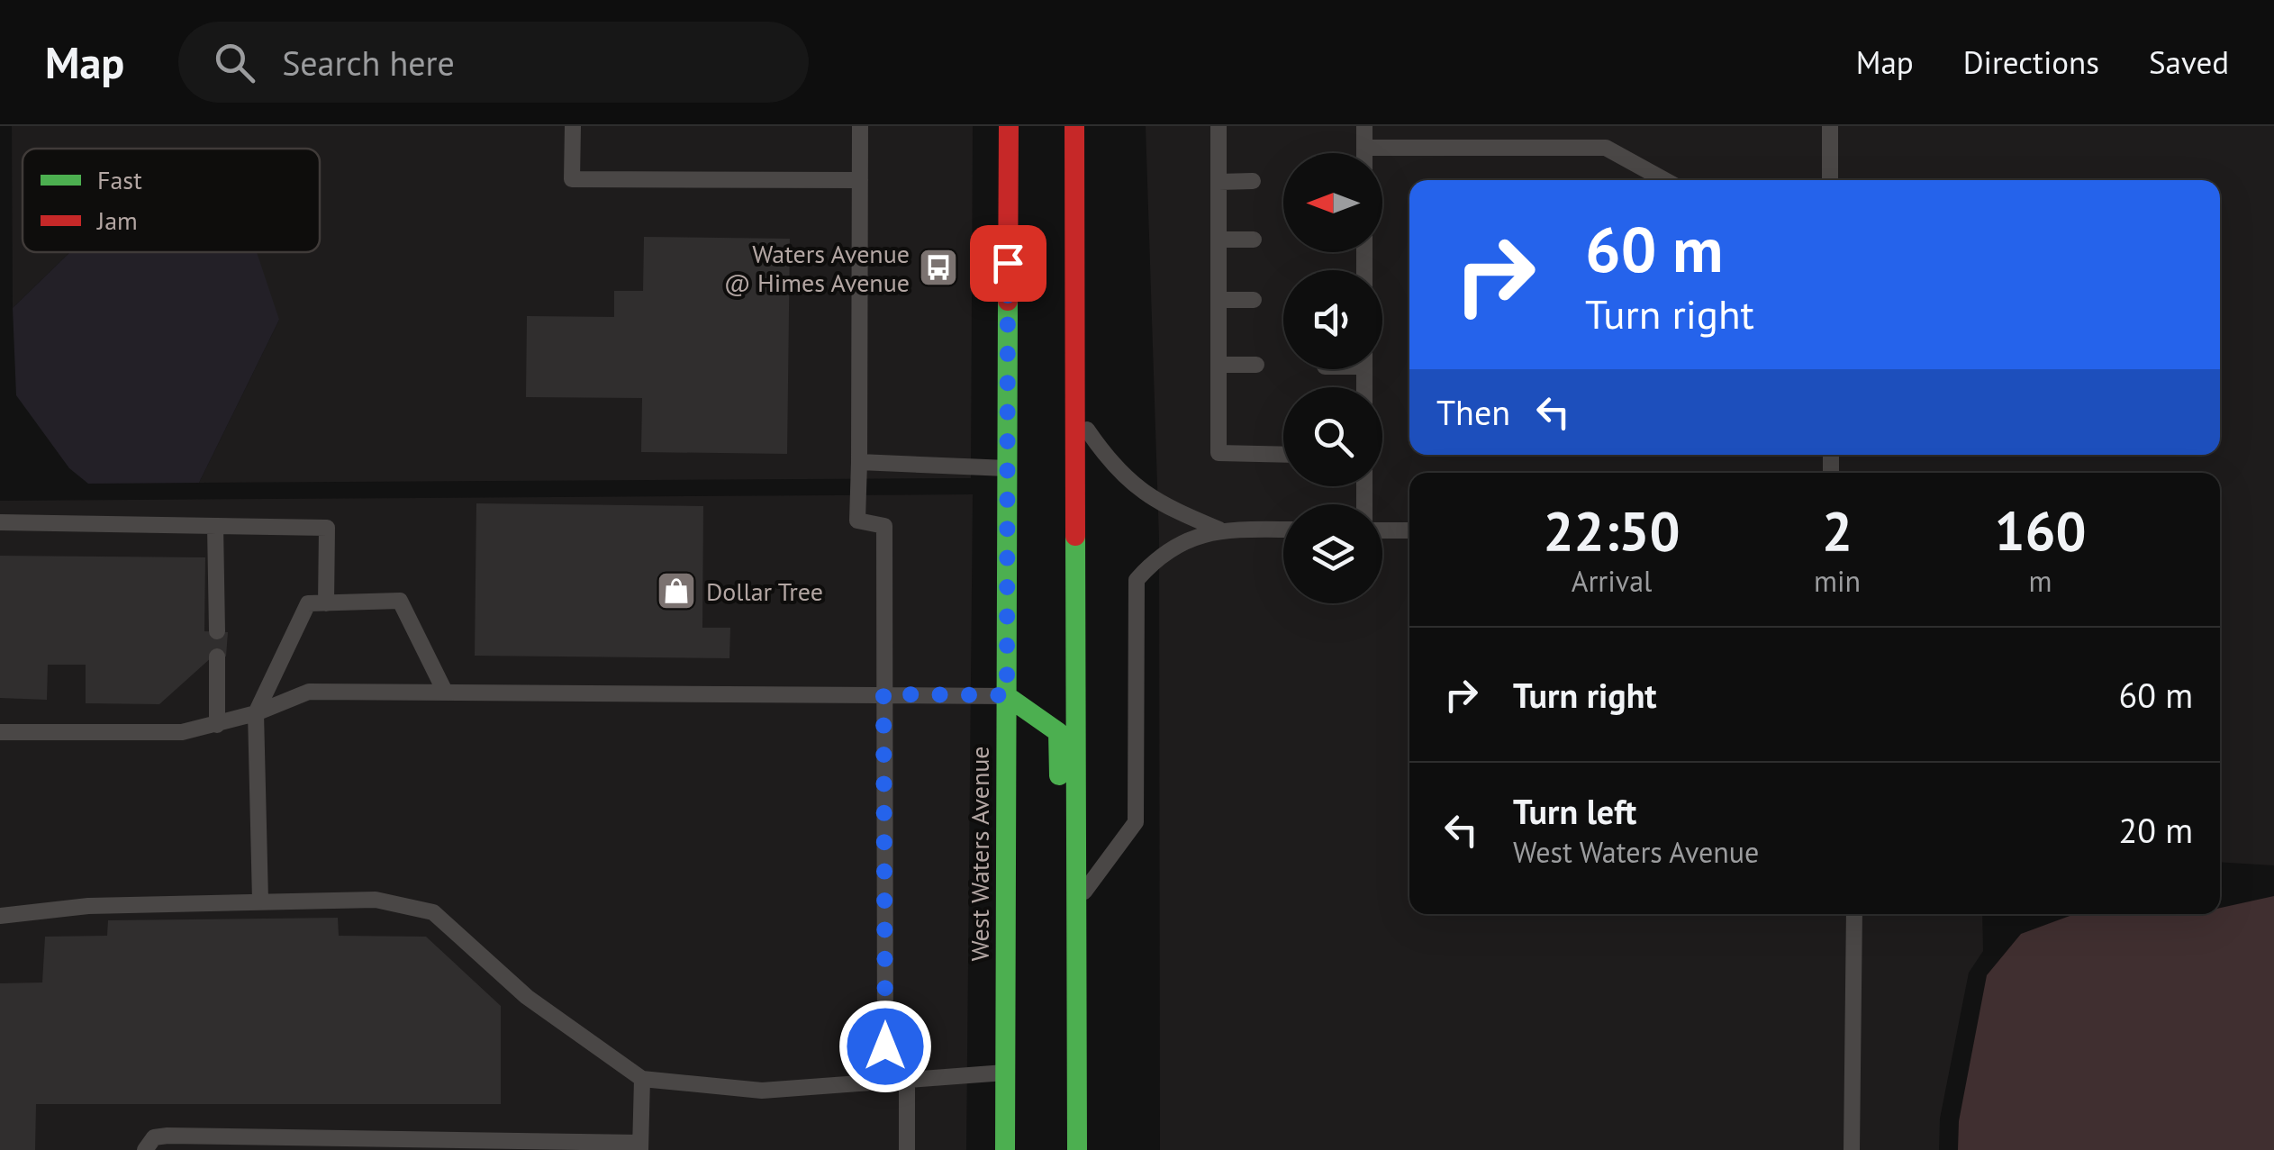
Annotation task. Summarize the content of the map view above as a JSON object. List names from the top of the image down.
{
  "streets": {
    "main road": ["West Waters Avenue"]
  },
  "places": {
    "bus stop": ["Waters Avenue @ Himes Avenue"],
    "shop": ["Dollar Tree"]
  },
  "legend": ["Fast", "Jam"],
  "north": "left",
  "page": {
    "header": "Map",
    "search": "Search here",
    "nav": ["Map", "Directions", "Saved"],
    "turn": ["60 m", "Turn right"],
    "then": "Then",
    "eta": [
      "22:50",
      "Arrival",
      "2",
      "min",
      "160",
      "m"
    ],
    "list": [
      {
        "name": "Turn right",
        "value": "60 m"
      },
      {
        "name": "Turn left",
        "note": "West Waters Avenue",
        "value": "20 m"
      }
    ]
  }
}
